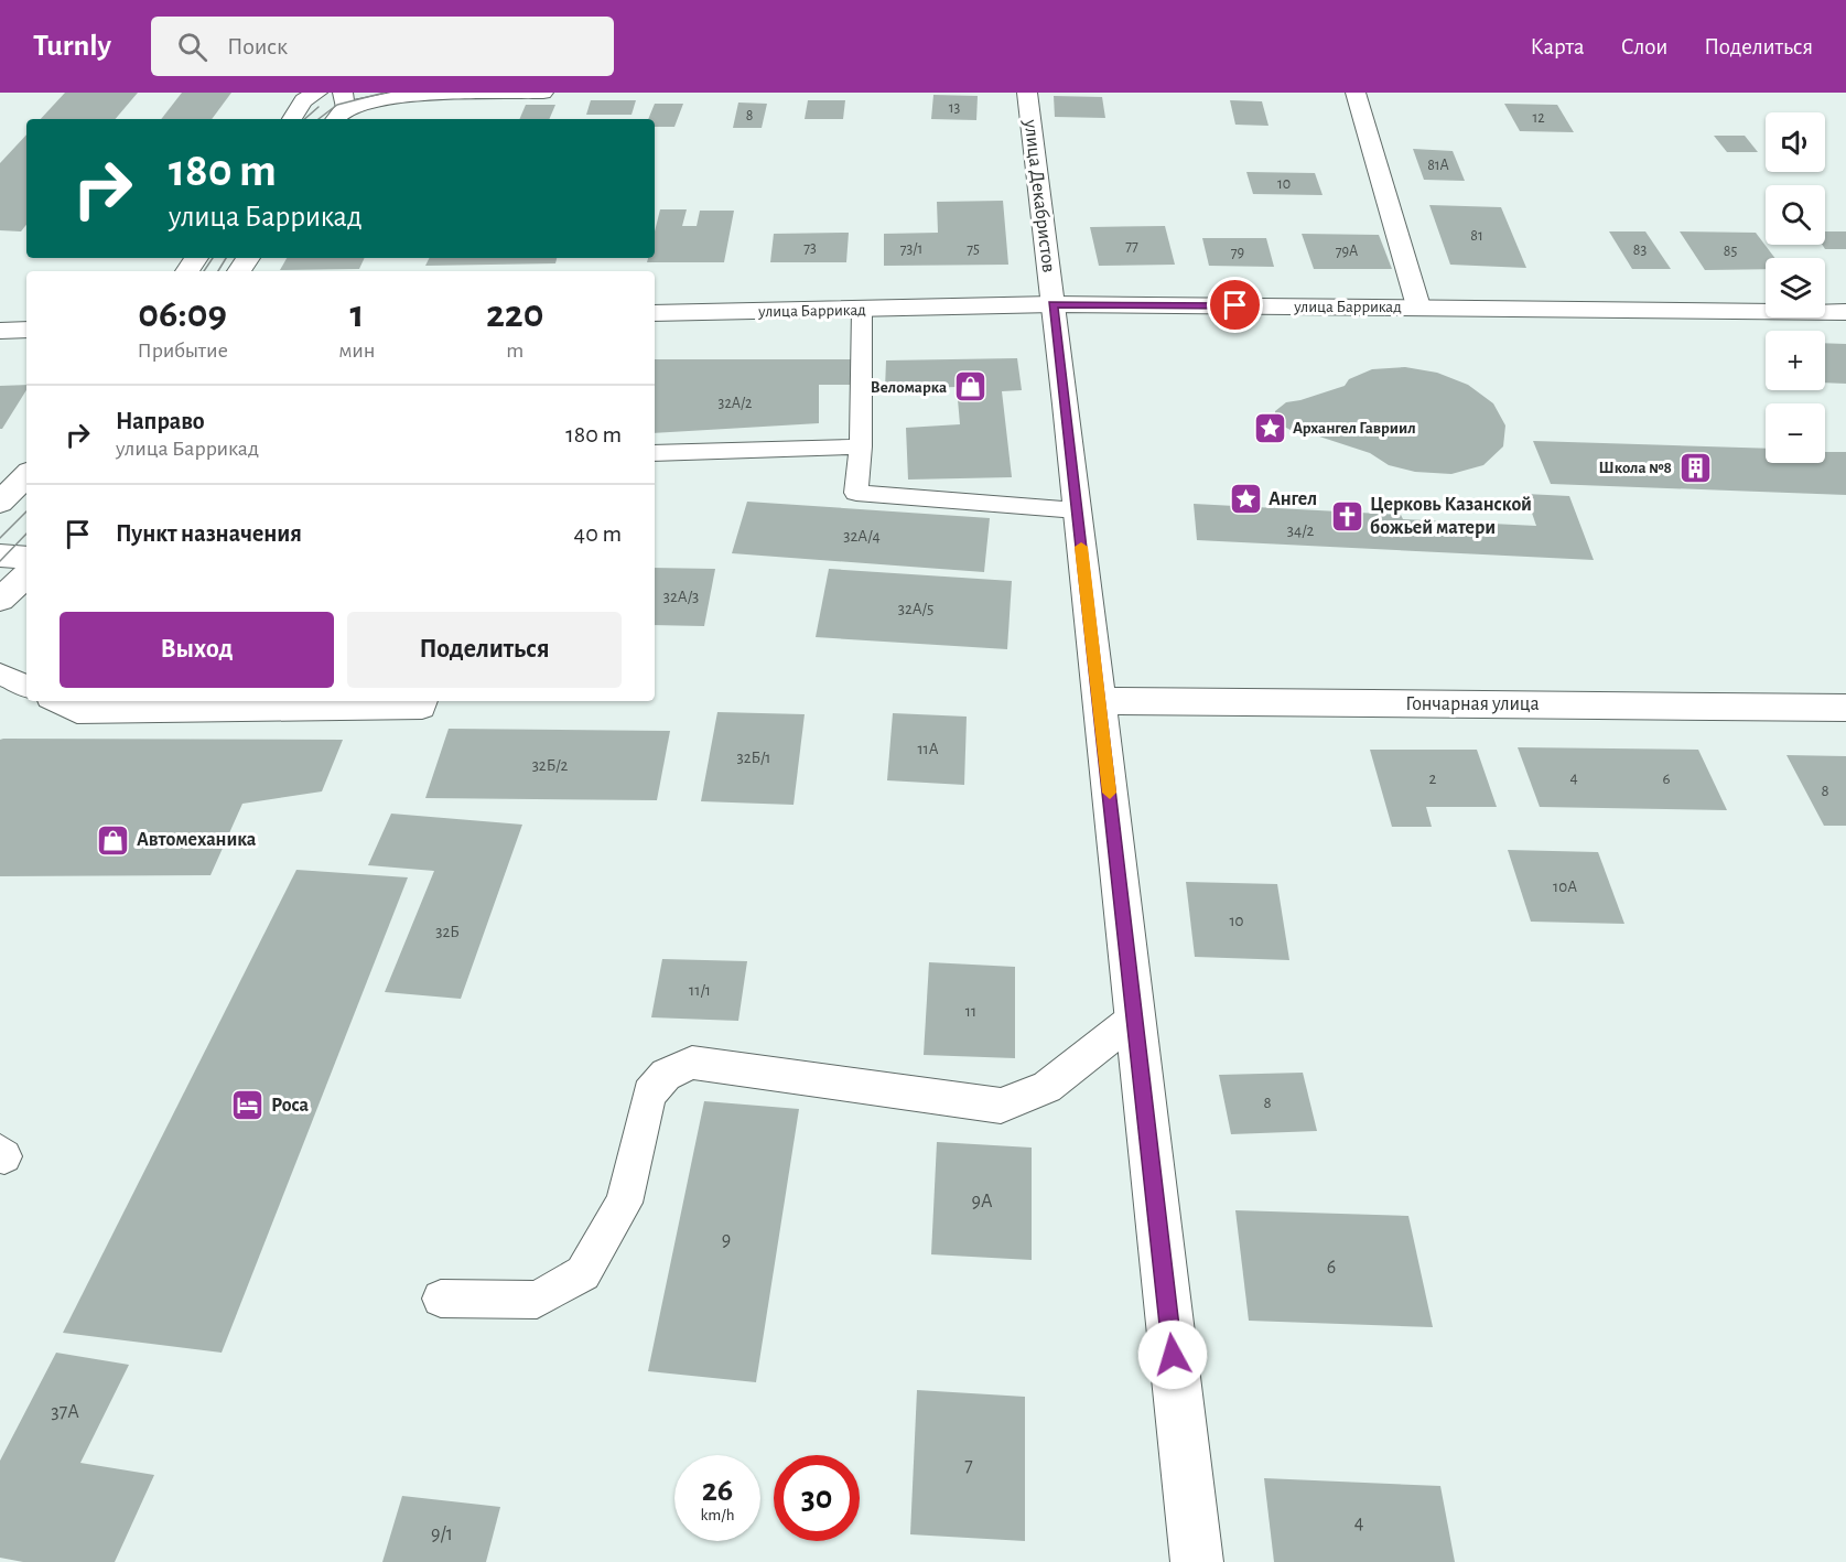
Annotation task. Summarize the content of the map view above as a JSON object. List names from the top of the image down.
{
  "streets": {
    "street": ["улица Декабристов", "улица Баррикад", "Гончарная улица"]
  },
  "crossings": [
    ["улица Декабристов", "улица Баррикад"],
    ["улица Декабристов", "Гончарная улица"]
  ],
  "places": {
    "shop": ["Веломарка", "Автомеханика"],
    "place": ["Архангел Гавриил", "Ангел"],
    "building": ["Школа №8"],
    "church": ["Церковь Казанской божьей матери"],
    "hotel": ["Роса"]
  },
  "house_numbers": [
    "13",
    "8",
    "12",
    "81А",
    "10",
    "81",
    "77",
    "73",
    "73/1",
    "75",
    "83",
    "79А",
    "85",
    "79",
    "32А/2",
    "34/2",
    "32А/4",
    "32А/3",
    "32А/5",
    "11А",
    "32Б/1",
    "32Б/2",
    "4",
    "2",
    "6",
    "8",
    "10А",
    "10",
    "32Б",
    "11/1",
    "11",
    "8",
    "9А",
    "9",
    "6",
    "37А",
    "7",
    "4",
    "9/1"
  ],
  "page": {
    "header": "Turnly",
    "search": "Поиск",
    "nav": ["Карта", "Слои", "Поделиться"],
    "map_buttons": ["+", "−"],
    "turn": ["180 m", "улица Баррикад"],
    "eta": [
      "06:09",
      "Прибытие",
      "1",
      "мин",
      "220",
      "m"
    ],
    "list": [
      {
        "name": "Направо",
        "note": "улица Баррикад",
        "value": "180 m"
      },
      {
        "name": "Пункт назначения",
        "value": "40 m"
      }
    ],
    "buttons": ["Выход", "Поделиться"],
    "speed": "26 km/h",
    "limit": "30"
  }
}
